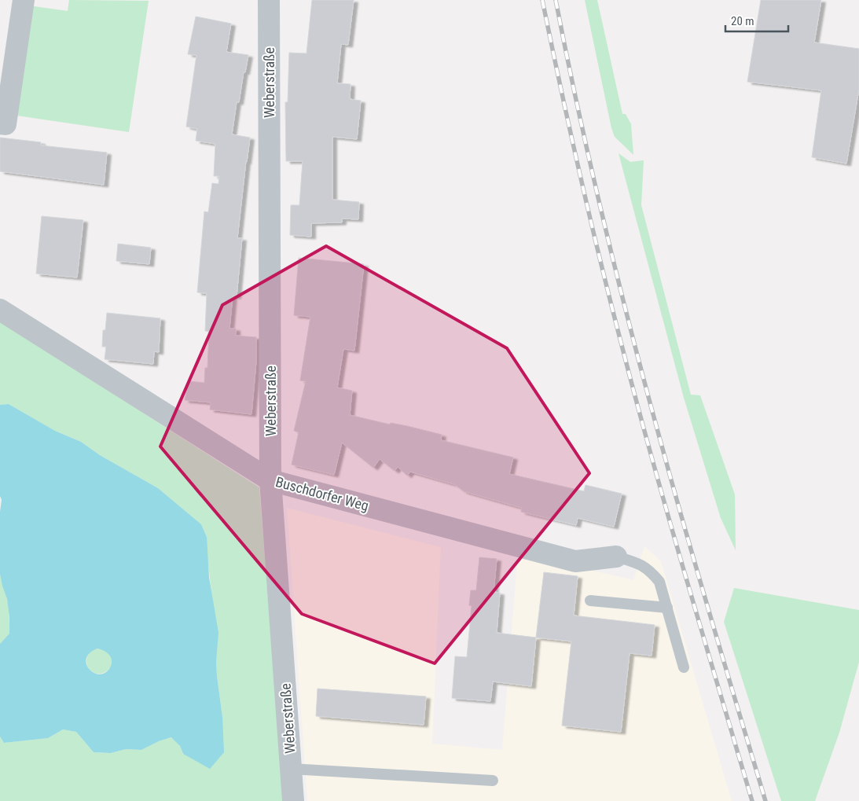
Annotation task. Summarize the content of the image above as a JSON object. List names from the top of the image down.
{
  "streets": {
    "street": ["Weberstraße", "Buschdorfer Weg"]
  },
  "crossings": [
    ["Weberstraße", "Buschdorfer Weg"]
  ],
  "scale_bar": "20 m"
}
